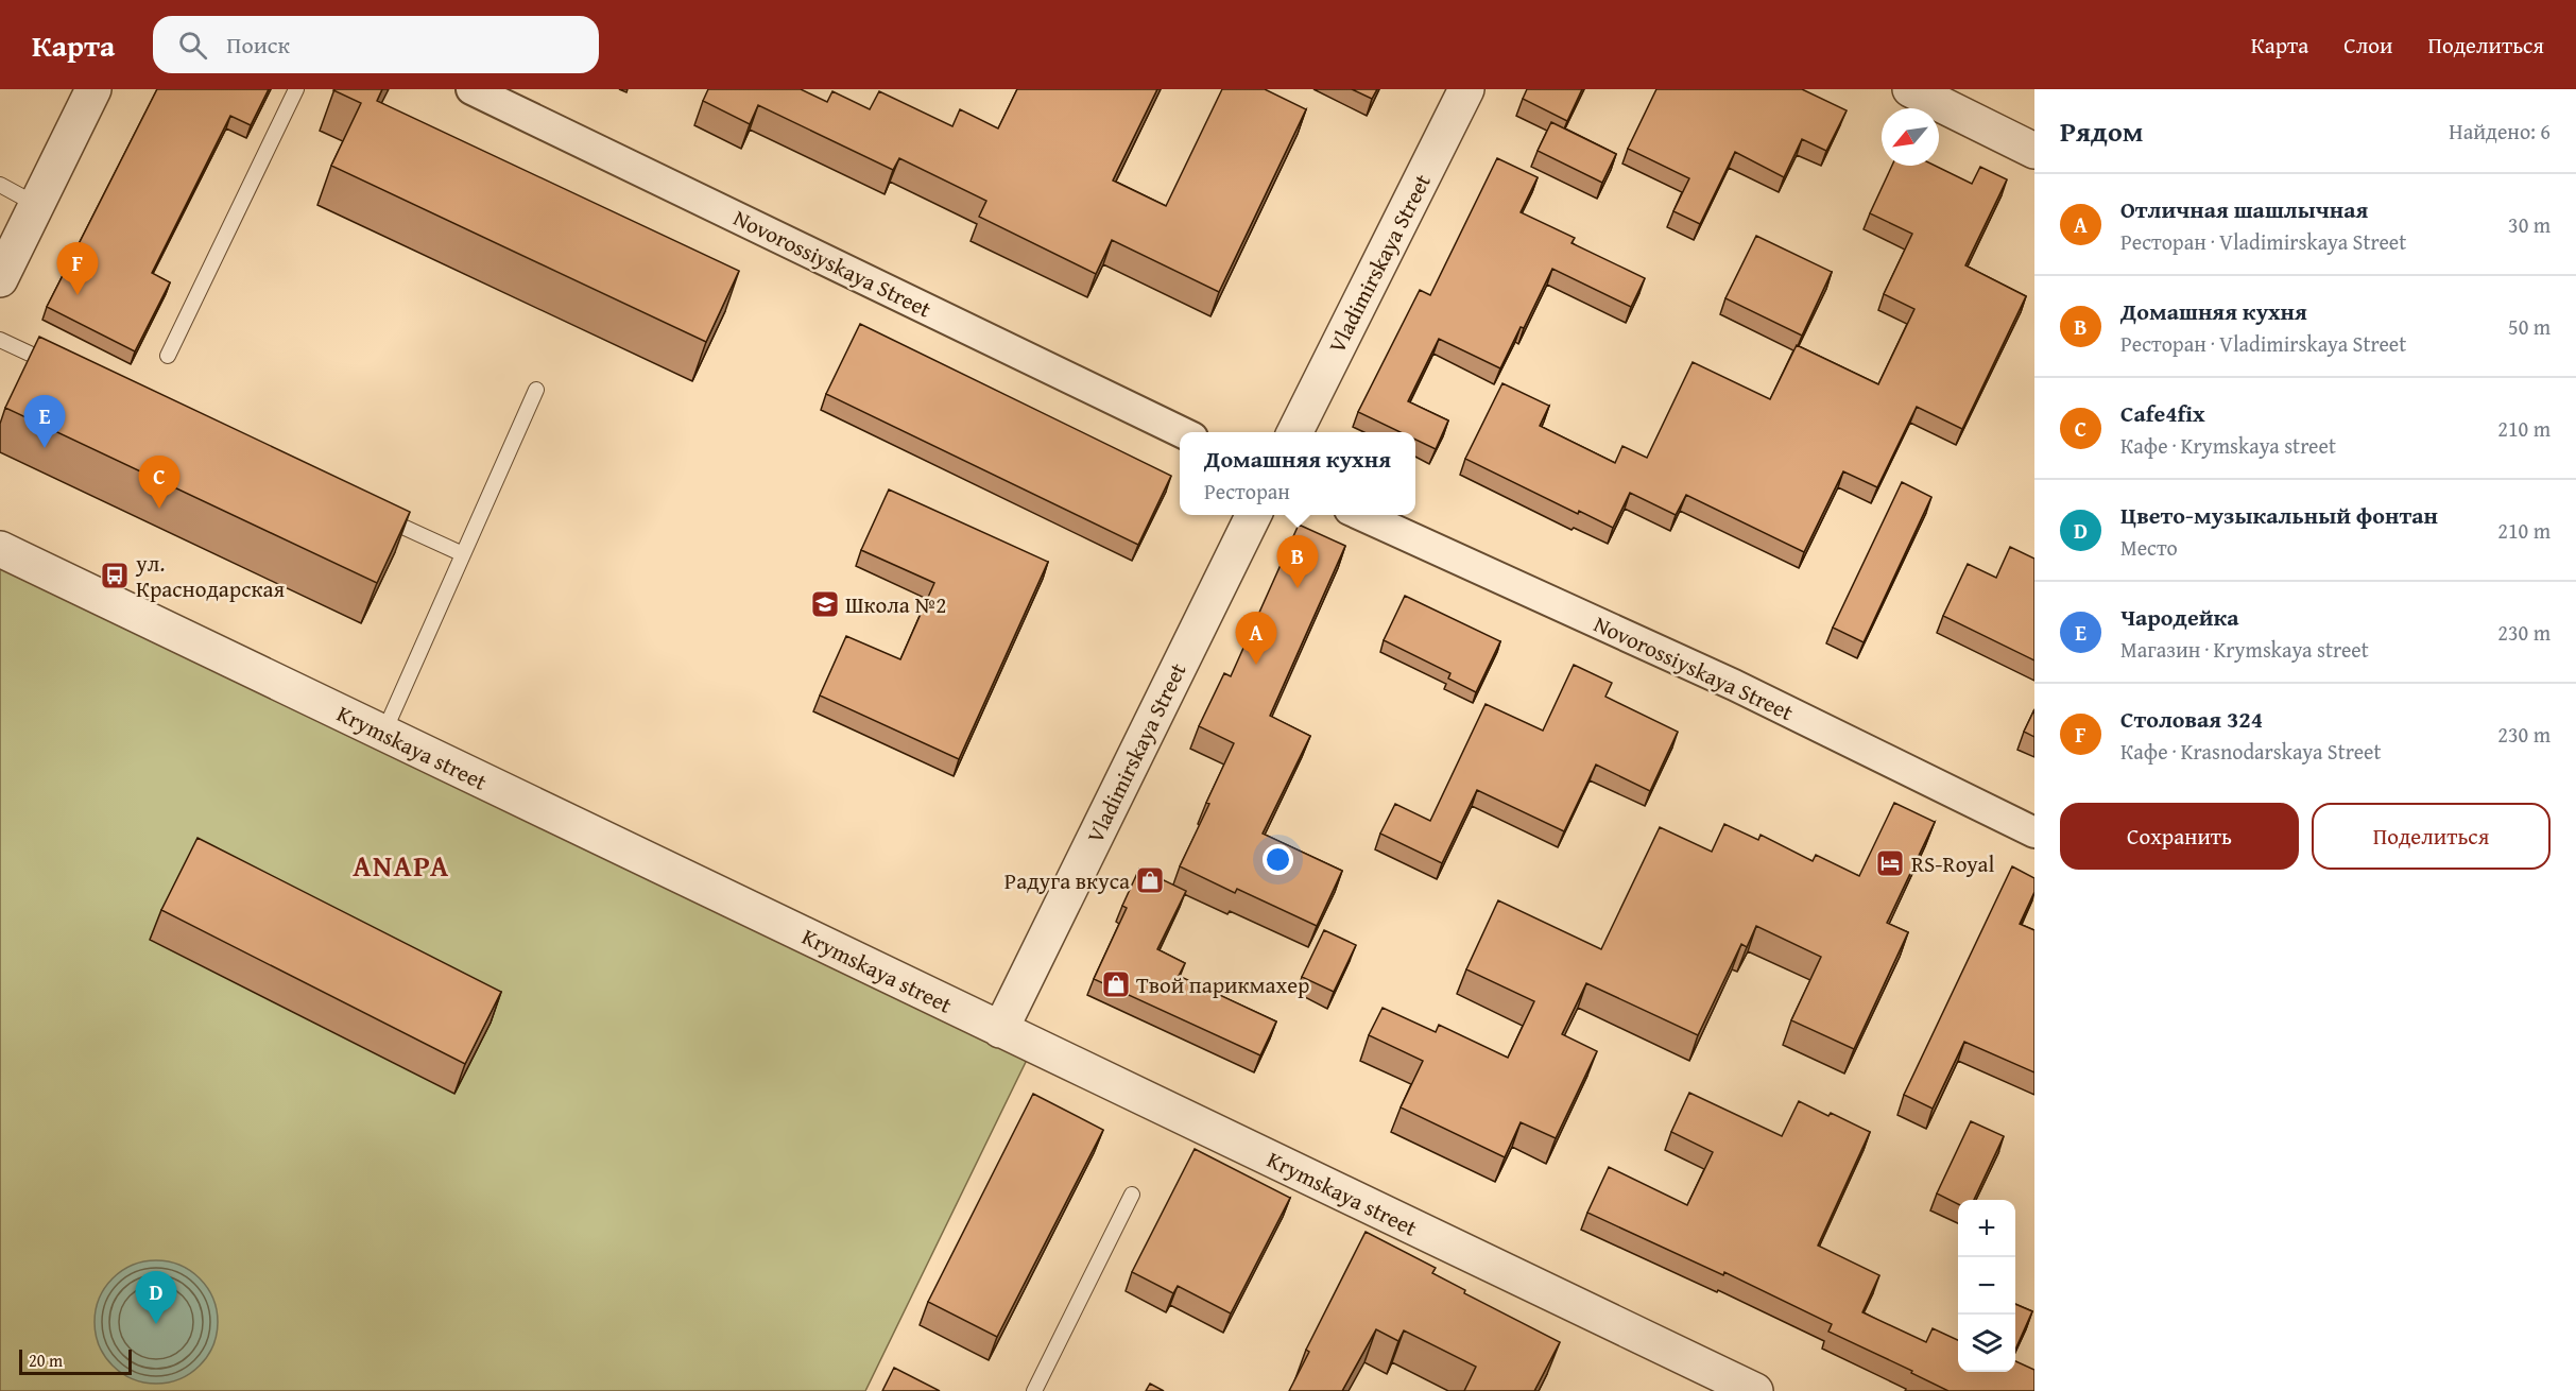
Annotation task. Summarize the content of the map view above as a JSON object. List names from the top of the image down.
{
  "streets": {
    "street": ["Novorossiyskaya Street", "Vladimirskaya Street", "Krymskaya street"]
  },
  "crossings": [
    ["Vladimirskaya Street", "Krymskaya street"]
  ],
  "districts": ["ANAPA"],
  "places": {
    "bus stop": ["ул. Краснодарская"],
    "school or university": ["Школа №2"],
    "hotel": ["RS-Royal"],
    "shop": ["Радуга вкуса", "Твой парикмахер"]
  },
  "scale_bar": "20 m",
  "north": "bottom left",
  "page": {
    "header": "Карта",
    "search": "Поиск",
    "nav": ["Карта", "Слои", "Поделиться"],
    "heading": ["Рядом", "Найдено: 6"],
    "list": [
      {
        "mark": "A",
        "name": "Отличная шашлычная",
        "note": "Ресторан · Vladimirskaya Street",
        "value": "30 m"
      },
      {
        "mark": "B",
        "name": "Домашняя кухня",
        "note": "Ресторан · Vladimirskaya Street",
        "value": "50 m"
      },
      {
        "mark": "C",
        "name": "Cafe4fix",
        "note": "Кафе · Krymskaya street",
        "value": "210 m"
      },
      {
        "mark": "D",
        "name": "Цвето-музыкальный фонтан",
        "note": "Место",
        "value": "210 m"
      },
      {
        "mark": "E",
        "name": "Чародейка",
        "note": "Магазин · Krymskaya street",
        "value": "230 m"
      },
      {
        "mark": "F",
        "name": "Столовая 324",
        "note": "Кафе · Krasnodarskaya Street",
        "value": "230 m"
      }
    ],
    "pins": [
      "F",
      "E",
      "C",
      "B",
      "A",
      "D"
    ],
    "popup": ["Домашняя кухня", "Ресторан"],
    "buttons": ["Сохранить", "Поделиться"],
    "map_buttons": ["+", "−"],
    "scale": "20 m"
  }
}
